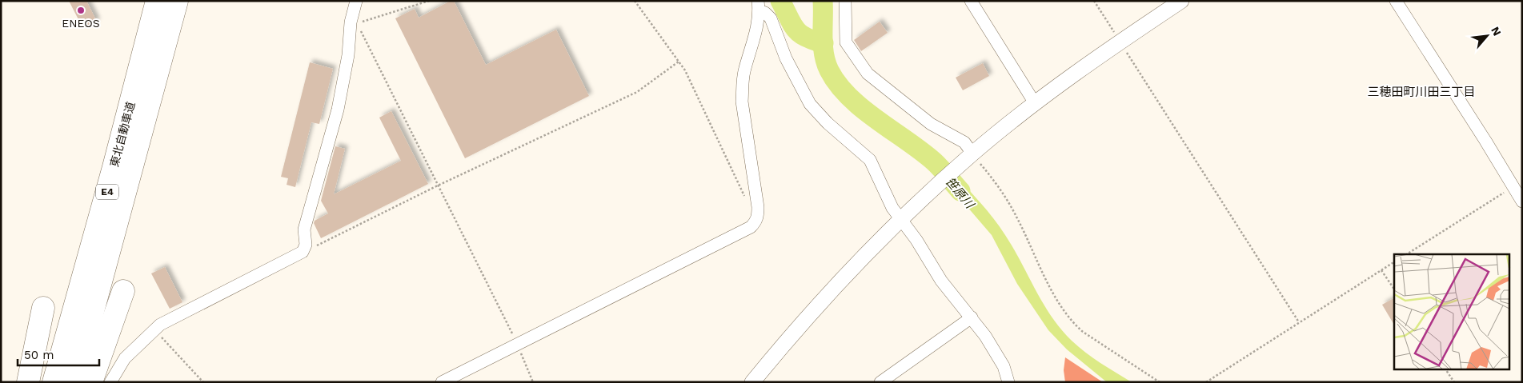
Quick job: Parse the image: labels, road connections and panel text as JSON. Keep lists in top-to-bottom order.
{
  "streets": {
    "highway": ["東北自動車道", "E4"]
  },
  "districts": ["三穂田町川田三丁目"],
  "water": ["笹原川"],
  "places": ["ENEOS"],
  "scale_bar": "50 m",
  "north": "top right"
}
